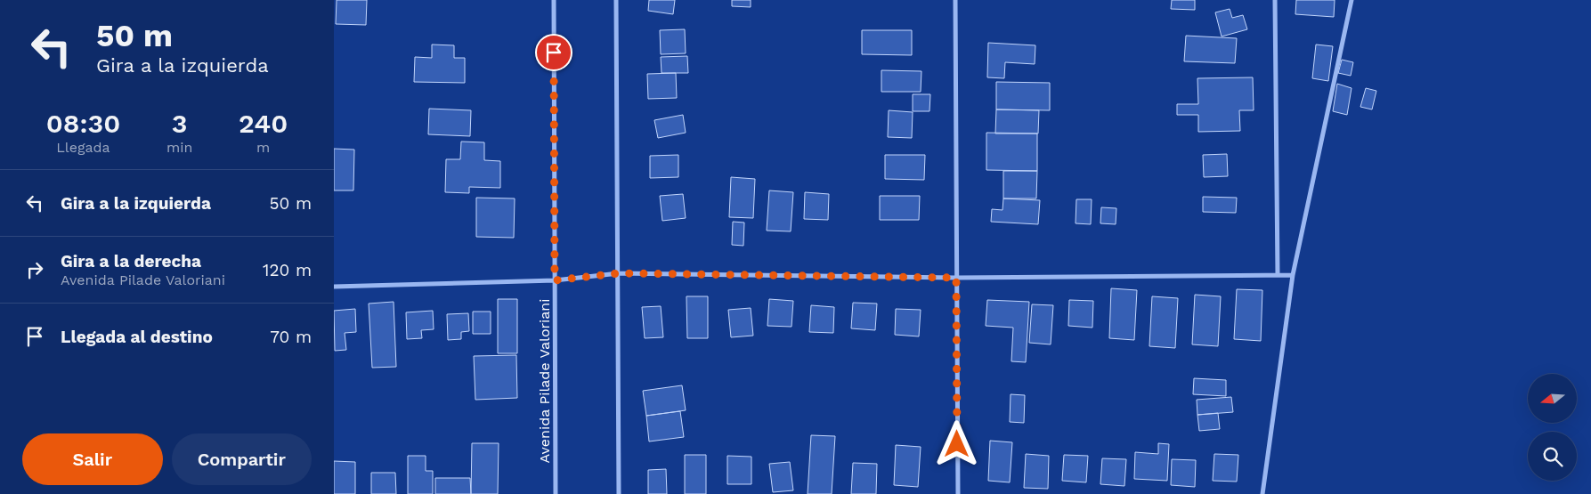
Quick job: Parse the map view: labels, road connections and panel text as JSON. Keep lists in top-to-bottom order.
{
  "streets": {
    "street": ["Avenida Pilade Valoriani"]
  },
  "north": "left",
  "page": {
    "turn": ["50 m", "Gira a la izquierda"],
    "eta": [
      "08:30",
      "Llegada",
      "3",
      "min",
      "240",
      "m"
    ],
    "list": [
      {
        "name": "Gira a la izquierda",
        "value": "50 m"
      },
      {
        "name": "Gira a la derecha",
        "note": "Avenida Pilade Valoriani",
        "value": "120 m"
      },
      {
        "name": "Llegada al destino",
        "value": "70 m"
      }
    ],
    "buttons": ["Salir", "Compartir"]
  }
}
